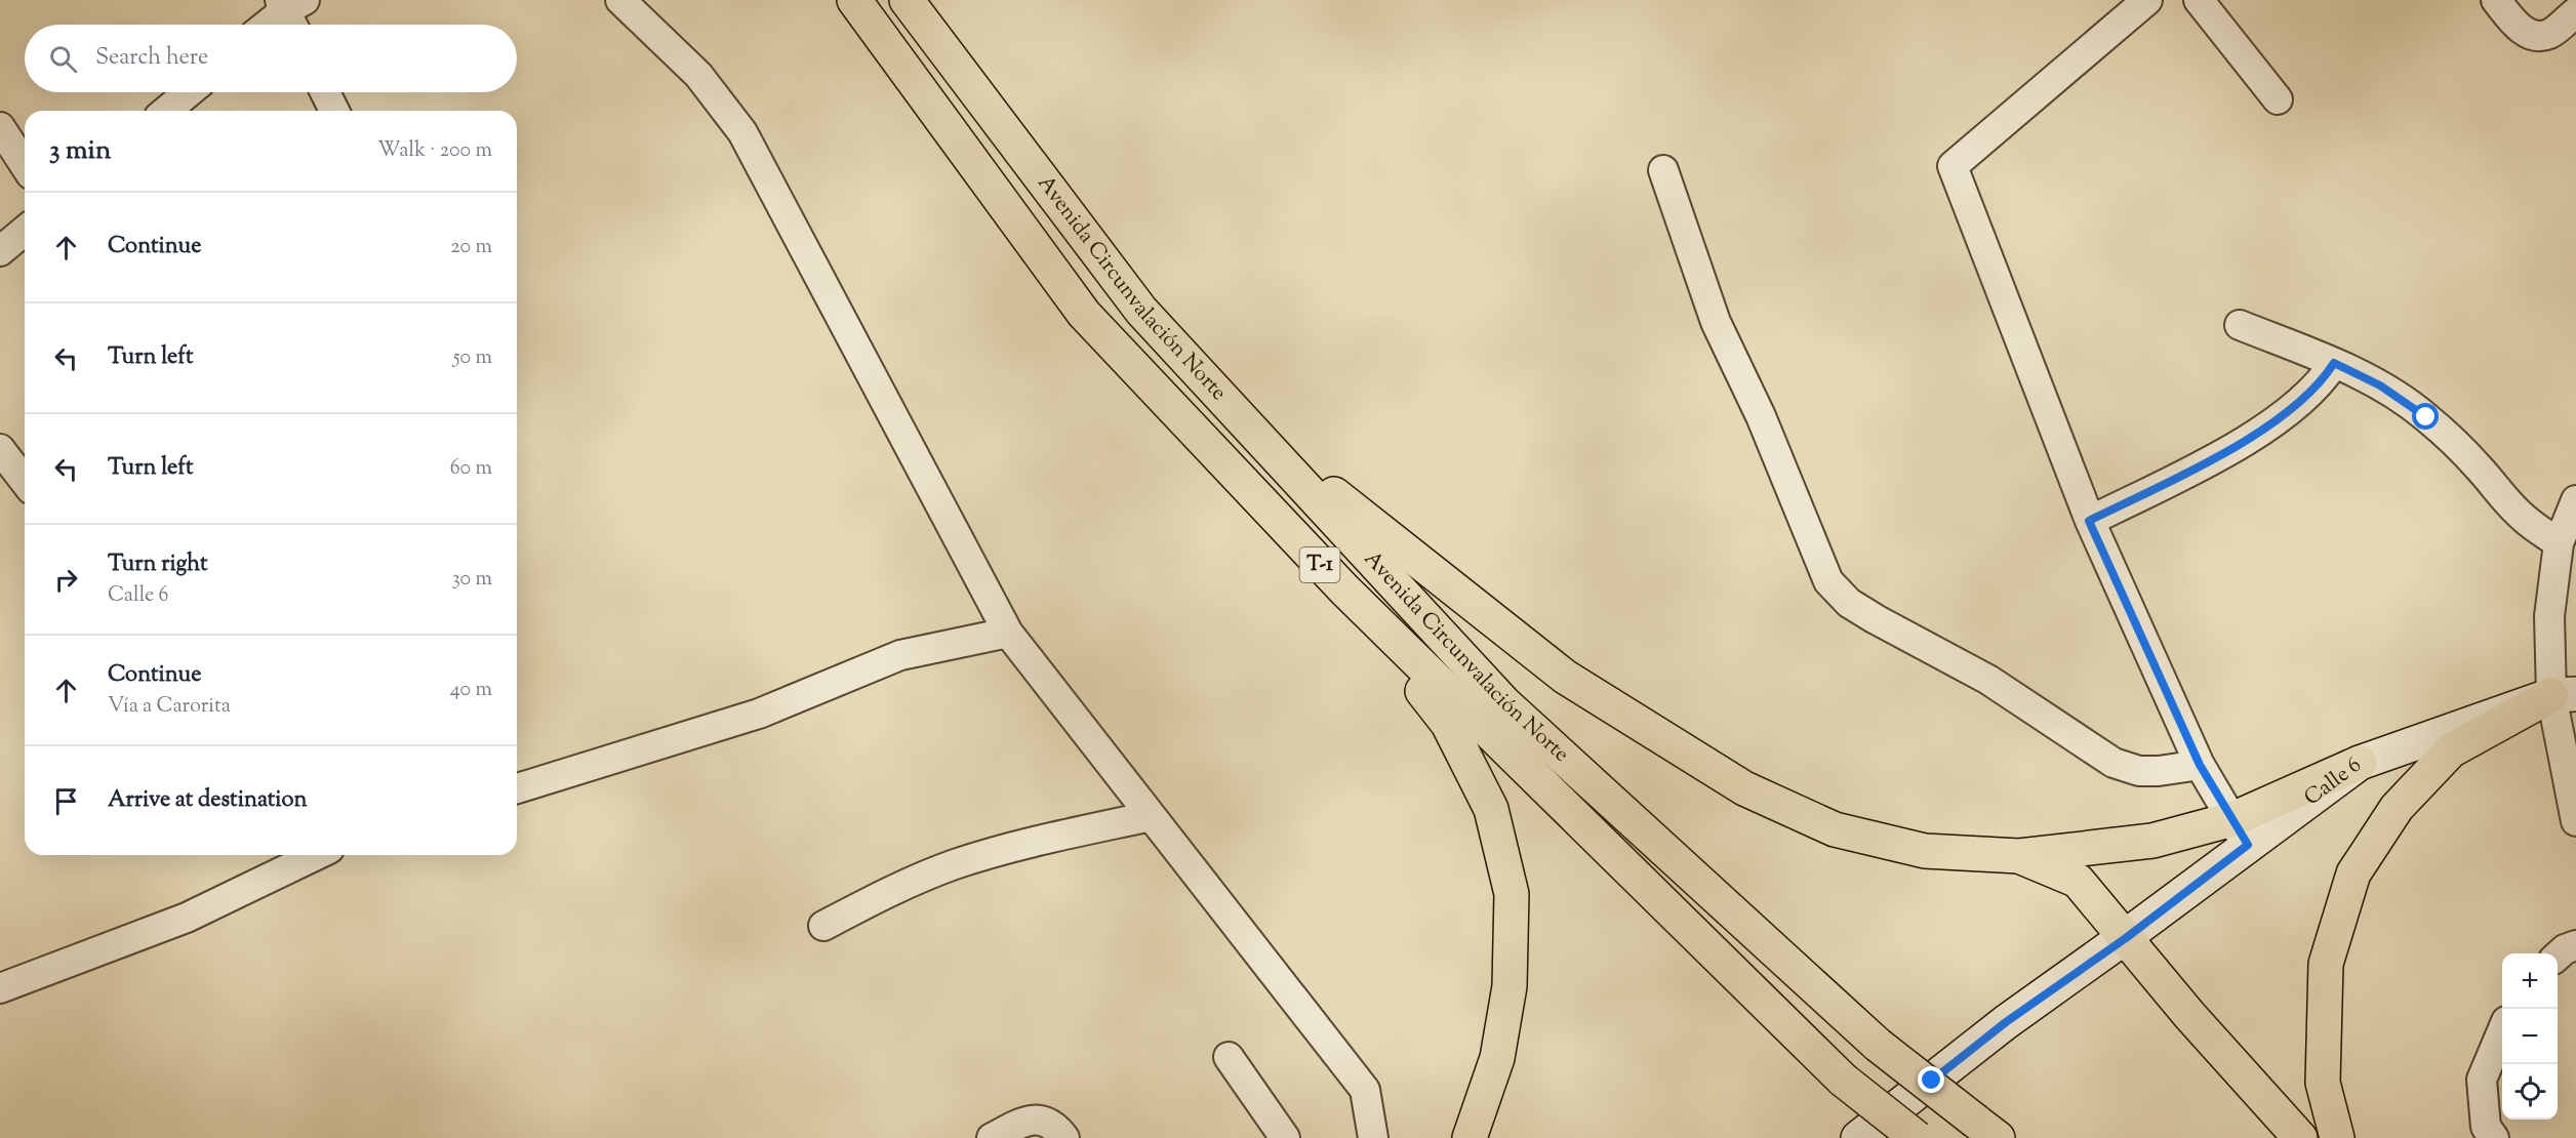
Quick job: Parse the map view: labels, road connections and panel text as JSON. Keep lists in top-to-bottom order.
{
  "streets": {
    "highway": ["Avenida Circunvalación Norte", "T-1"],
    "street": ["Calle 6"]
  },
  "page": {
    "search": "Search here",
    "heading": ["3 min", "Walk · 200 m"],
    "list": [
      ["Continue", "20 m"],
      ["Turn left", "50 m"],
      ["Turn left", "60 m"],
      ["Turn right", "Calle 6", "30 m"],
      ["Continue", "Vía a Carorita", "40 m"],
      "Arrive at destination"
    ],
    "map_buttons": ["+", "−"]
  }
}
